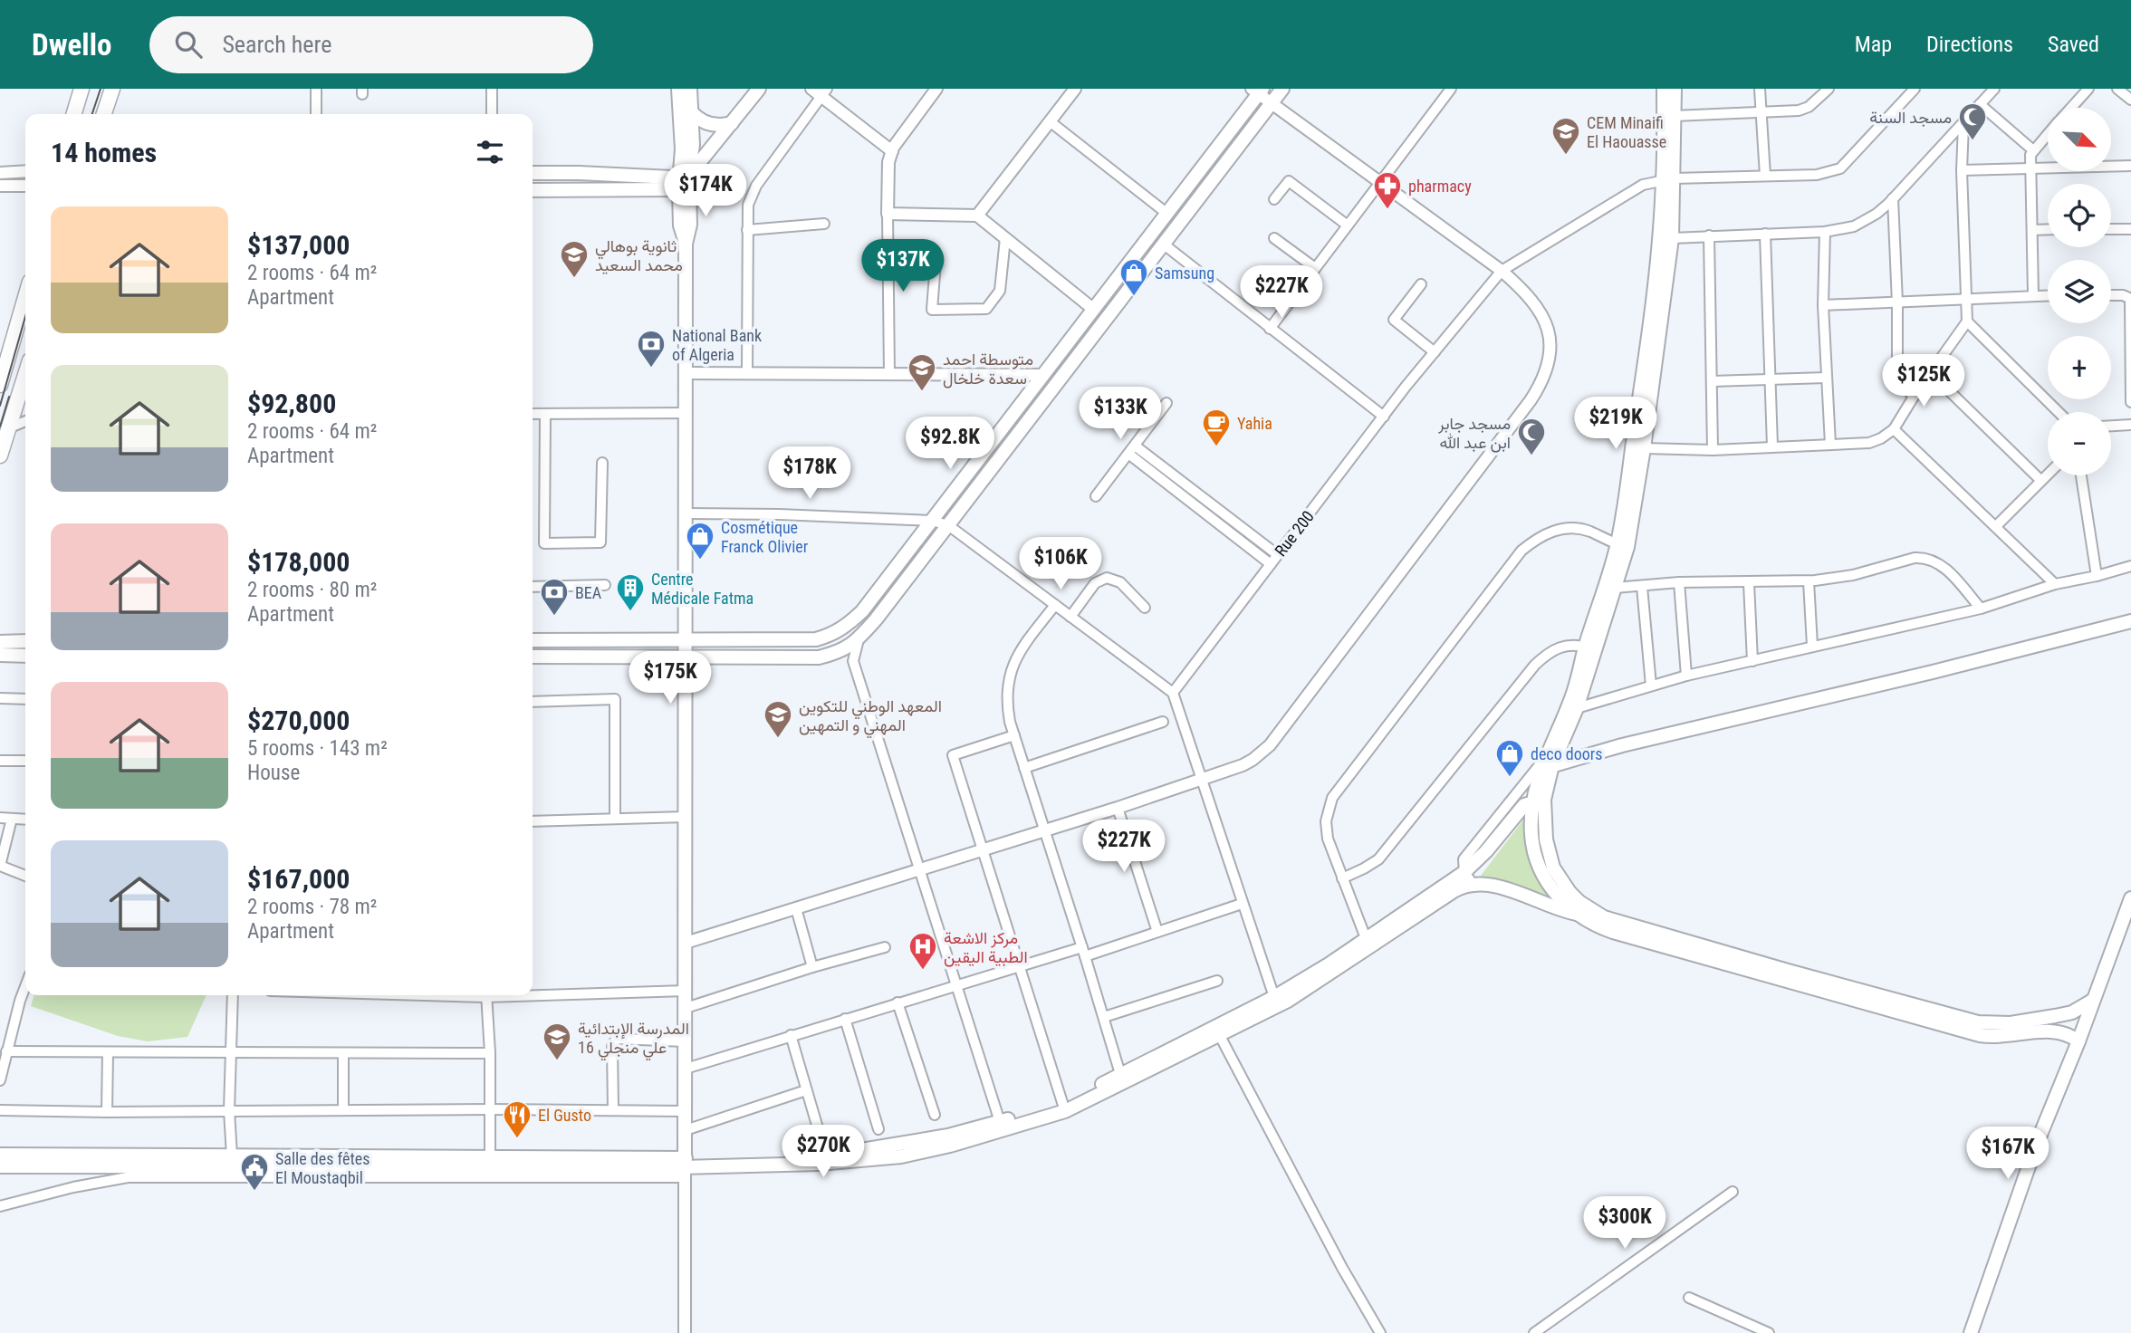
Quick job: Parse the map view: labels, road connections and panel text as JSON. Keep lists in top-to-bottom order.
{
  "streets": {
    "street": ["Rue 200"]
  },
  "places": {
    "mosque": ["مسجد السنة", "مسجد جابر ابن عبد الله"],
    "school or university": [
      "CEM Minaifi El Haouasse",
      "ثانوية بوهالي محمد السعيد",
      "متوسطة احمد سعدة خلخال",
      "المعهد الوطني للتكوين المهني و التمهين",
      "المدرسة الإبتدائية علي منجلي 16"
    ],
    "pharmacy": ["pharmacy"],
    "shop": ["Samsung", "Cosmétique Franck Olivier", "deco doors"],
    "bank": ["National Bank of Algeria", "BEA"],
    "cafe": ["Yahia"],
    "building": ["Centre Médicale Fatma"],
    "hospital": ["مركز الاشعة الطبية اليقين"],
    "restaurant": ["El Gusto"],
    "public building": ["Salle des fêtes El Moustaqbil"]
  },
  "north": "bottom right",
  "page": {
    "header": "Dwello",
    "search": "Search here",
    "nav": ["Map", "Directions", "Saved"],
    "map_buttons": ["+", "−"],
    "heading": "14 homes",
    "price": [
      "$174K",
      "$137K",
      "$227K",
      "$125K",
      "$133K",
      "$219K",
      "$92.8K",
      "$178K",
      "$106K",
      "$175K",
      "$227K",
      "$270K",
      "$167K",
      "$300K"
    ],
    "list": [
      {
        "name": "$137,000",
        "note": "2 rooms · 64 m² · Apartment"
      },
      {
        "name": "$92,800",
        "note": "2 rooms · 64 m² · Apartment"
      },
      {
        "name": "$178,000",
        "note": "2 rooms · 80 m² · Apartment"
      },
      {
        "name": "$270,000",
        "note": "5 rooms · 143 m² · House"
      },
      {
        "name": "$167,000",
        "note": "2 rooms · 78 m² · Apartment"
      }
    ]
  }
}
